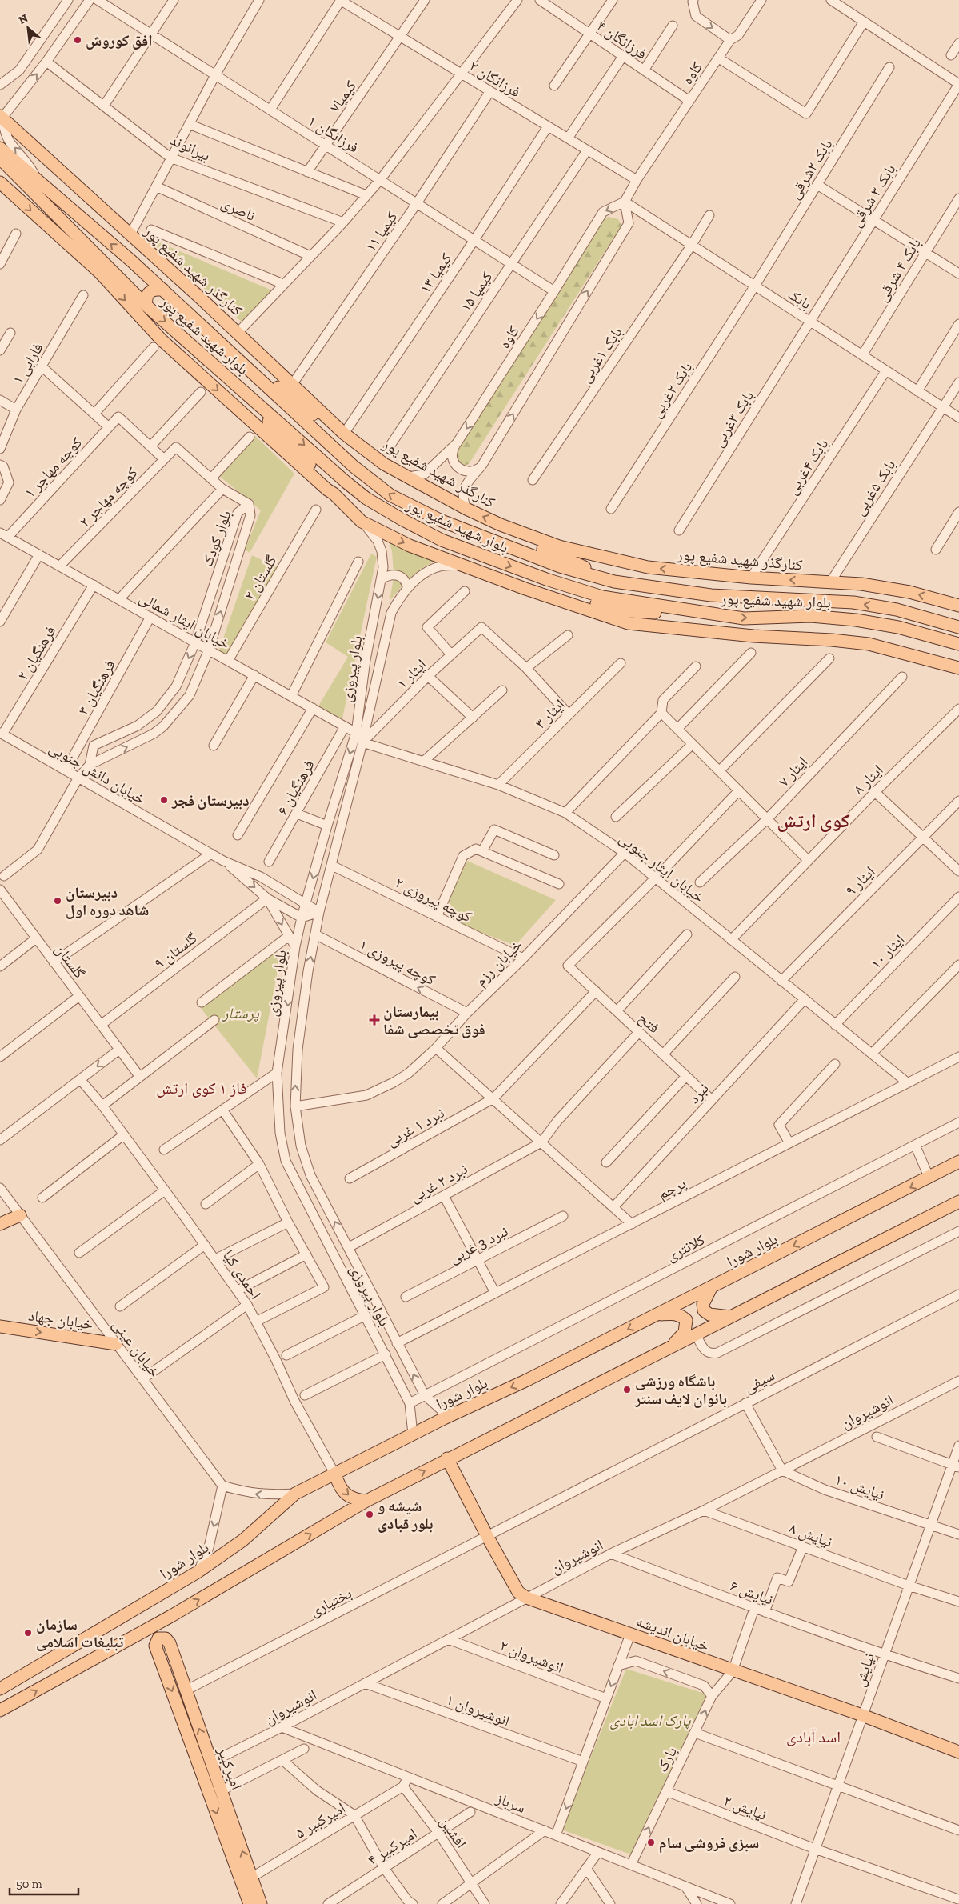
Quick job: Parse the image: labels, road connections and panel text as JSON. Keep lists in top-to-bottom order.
{
  "streets": {
    "main road": [
      "کنارگذر شهید شفیع پور",
      "بلوار شهید شفیع پور",
      "بلوار شورا",
      "خیابان جهاد",
      "خیابان اندیشه",
      "امیرکبیر"
    ],
    "street": [
      "فرزانگان ۴",
      "کاوه",
      "فرزانگان ۲",
      "کیمیا۷",
      "فرزانگان ۱",
      "بیرانوند",
      "بابک ۲شرقی",
      "بابک ۳ شرقی",
      "ناصری",
      "کیمیا ۱۱",
      "بابک ۴ شرقی",
      "کیمیا ۱۳",
      "کیمیا ۱۵",
      "بابک",
      "بابک ۱غربی",
      "فارابی ۱",
      "بابک ۲غربی",
      "بابک ۳غربی",
      "بابک ۴غربی",
      "کوچه مهاجر ۱",
      "بابک ۵غربی",
      "کوچه مهاجر ۲",
      "بلوار کودک",
      "گلستان ۲",
      "خیابان ایثار شمالی",
      "فرهنگیان ۲",
      "بلوار پیروزی",
      "ایثار ۱",
      "فرهنگیان ۳",
      "ایثار ۳",
      "ایثار ۷",
      "خیابان دانش جنوبی",
      "ایثار ۸",
      "فرهنگیان ۶",
      "خیابان ایثار جنوبی",
      "ایثار ۹",
      "کوچه پیروزی ۲",
      "گلستان ۹",
      "ایثار ۱۰",
      "گلستان",
      "کوچه پیروزی ۱",
      "خیابان رزم",
      "فتح",
      "نبرد",
      "نبرد ۱ غربی",
      "نبرد ۲ غربی",
      "پرچم",
      "نبرد 3 غربی",
      "کلانتری",
      "احمدی کیا",
      "خیابان عینی",
      "سیفی",
      "انوشیروان",
      "نیایش ۱۰",
      "نیایش ۸",
      "نیایش ۶",
      "بختیاری",
      "انوشیروان ۲",
      "نیایش",
      "انوشیروان ۱",
      "پارک",
      "سرباز",
      "نیایش ۲",
      "امیرکبیر ۵",
      "افشین",
      "امیرکبیر ۴"
    ]
  },
  "crossings": [
    ["فرزانگان ۴", "کاوه"],
    ["کاوه", "فرزانگان ۲"],
    ["کاوه", "فرزانگان ۱"],
    ["کاوه", "کنارگذر شهید شفیع پور"],
    ["کاوه", "بابک"],
    ["فرزانگان ۲", "کیمیا۷"],
    ["فرزانگان ۲", "کیمیا ۱۱"],
    ["فرزانگان ۲", "کیمیا ۱۳"],
    ["فرزانگان ۲", "کیمیا ۱۵"],
    ["کیمیا۷", "فرزانگان ۱"],
    ["فرزانگان ۱", "کیمیا ۱۱"],
    ["فرزانگان ۱", "کیمیا ۱۳"],
    ["فرزانگان ۱", "کیمیا ۱۵"],
    ["بابک ۲شرقی", "بابک"],
    ["بابک ۲شرقی", "بابک ۲غربی"],
    ["بابک ۳ شرقی", "بابک"],
    ["بابک ۳ شرقی", "بابک ۳غربی"],
    ["کیمیا ۱۱", "کنارگذر شهید شفیع پور"],
    ["بابک ۴ شرقی", "بابک"],
    ["کنارگذر شهید شفیع پور", "کیمیا ۱۳"],
    ["کنارگذر شهید شفیع پور", "بابک ۴غربی"],
    ["کنارگذر شهید شفیع پور", "بابک ۵غربی"],
    ["بابک", "بابک ۱غربی"],
    ["بابک", "بابک ۲غربی"],
    ["بابک", "بابک ۳غربی"],
    ["بابک", "بابک ۴غربی"],
    ["بابک", "بابک ۵غربی"],
    ["کوچه مهاجر ۱", "خیابان ایثار شمالی"],
    ["کوچه مهاجر ۲", "خیابان ایثار شمالی"],
    ["بلوار کودک", "خیابان ایثار شمالی"],
    ["گلستان ۲", "خیابان ایثار شمالی"],
    ["خیابان ایثار شمالی", "فرهنگیان ۲"],
    ["خیابان ایثار شمالی", "بلوار پیروزی"],
    ["خیابان ایثار شمالی", "فرهنگیان ۳"],
    ["خیابان ایثار شمالی", "فرهنگیان ۶"],
    ["فرهنگیان ۲", "خیابان دانش جنوبی"],
    ["بلوار پیروزی", "ایثار ۱"],
    ["بلوار پیروزی", "خیابان دانش جنوبی"],
    ["بلوار پیروزی", "خیابان ایثار جنوبی"],
    ["بلوار پیروزی", "کوچه پیروزی ۲"],
    ["بلوار پیروزی", "کوچه پیروزی ۱"],
    ["بلوار پیروزی", "خیابان رزم"],
    ["بلوار پیروزی", "نبرد ۲ غربی"],
    ["بلوار پیروزی", "پرچم"],
    ["بلوار پیروزی", "کلانتری"],
    ["بلوار پیروزی", "بلوار شورا"],
    ["ایثار ۱", "خیابان ایثار جنوبی"],
    ["فرهنگیان ۳", "خیابان دانش جنوبی"],
    ["ایثار ۳", "خیابان ایثار جنوبی"],
    ["خیابان دانش جنوبی", "گلستان ۹"],
    ["ایثار ۸", "خیابان ایثار جنوبی"],
    ["خیابان ایثار جنوبی", "ایثار ۹"],
    ["خیابان ایثار جنوبی", "ایثار ۱۰"],
    ["خیابان ایثار جنوبی", "خیابان رزم"],
    ["خیابان ایثار جنوبی", "فتح"],
    ["خیابان ایثار جنوبی", "نبرد"],
    ["خیابان ایثار جنوبی", "پرچم"],
    ["کوچه پیروزی ۲", "خیابان رزم"],
    ["گلستان ۹", "گلستان"],
    ["کوچه پیروزی ۱", "خیابان رزم"],
    ["فتح", "نبرد"],
    ["فتح", "نبرد ۱ غربی"],
    ["بلوار شورا", "احمدی کیا"],
    ["خیابان جهاد", "خیابان عینی"],
    ["سیفی", "بختیاری"],
    ["سیفی", "خیابان اندیشه"],
    ["انوشیروان", "نیایش ۱۰"],
    ["انوشیروان", "نیایش ۸"],
    ["انوشیروان", "نیایش ۶"],
    ["انوشیروان", "خیابان اندیشه"],
    ["انوشیروان", "انوشیروان ۲"],
    ["انوشیروان", "انوشیروان ۱"],
    ["انوشیروان", "امیرکبیر"],
    ["انوشیروان", "سرباز"],
    ["نیایش ۱۰", "نیایش"],
    ["نیایش ۸", "نیایش"],
    ["نیایش ۶", "نیایش"],
    ["بختیاری", "خیابان اندیشه"],
    ["بختیاری", "امیرکبیر"],
    ["خیابان اندیشه", "نیایش"],
    ["خیابان اندیشه", "پارک"],
    ["نیایش", "نیایش ۲"],
    ["پارک", "سرباز"],
    ["پارک", "نیایش ۲"],
    ["امیرکبیر", "امیرکبیر ۵"],
    ["امیرکبیر ۵", "افشین"],
    ["افشین", "امیرکبیر ۴"]
  ],
  "one_way": ["کوچه پیروزی ۱", "خیابان جهاد", "پارک"],
  "districts": ["کوی ارتش", "فاز ۱ کوی ارتش", "اسد آبادی"],
  "parks": ["پرستار", "پارک اسد ابادی"],
  "places": {
    "other": [
      "افق کوروش",
      "دبیرستان فجر",
      "دبیرستان شاهد دوره اول",
      "باشگاه ورزشی بانوان لایف سنتر",
      "شیشه و بلور قبادی",
      "سازمان تبلیغات اسلامی",
      "سبزی فروشی سام"
    ],
    "health": ["بیمارستان فوق تخصصی شفا"]
  },
  "scale_bar": "50 m",
  "north": "top left"
}
